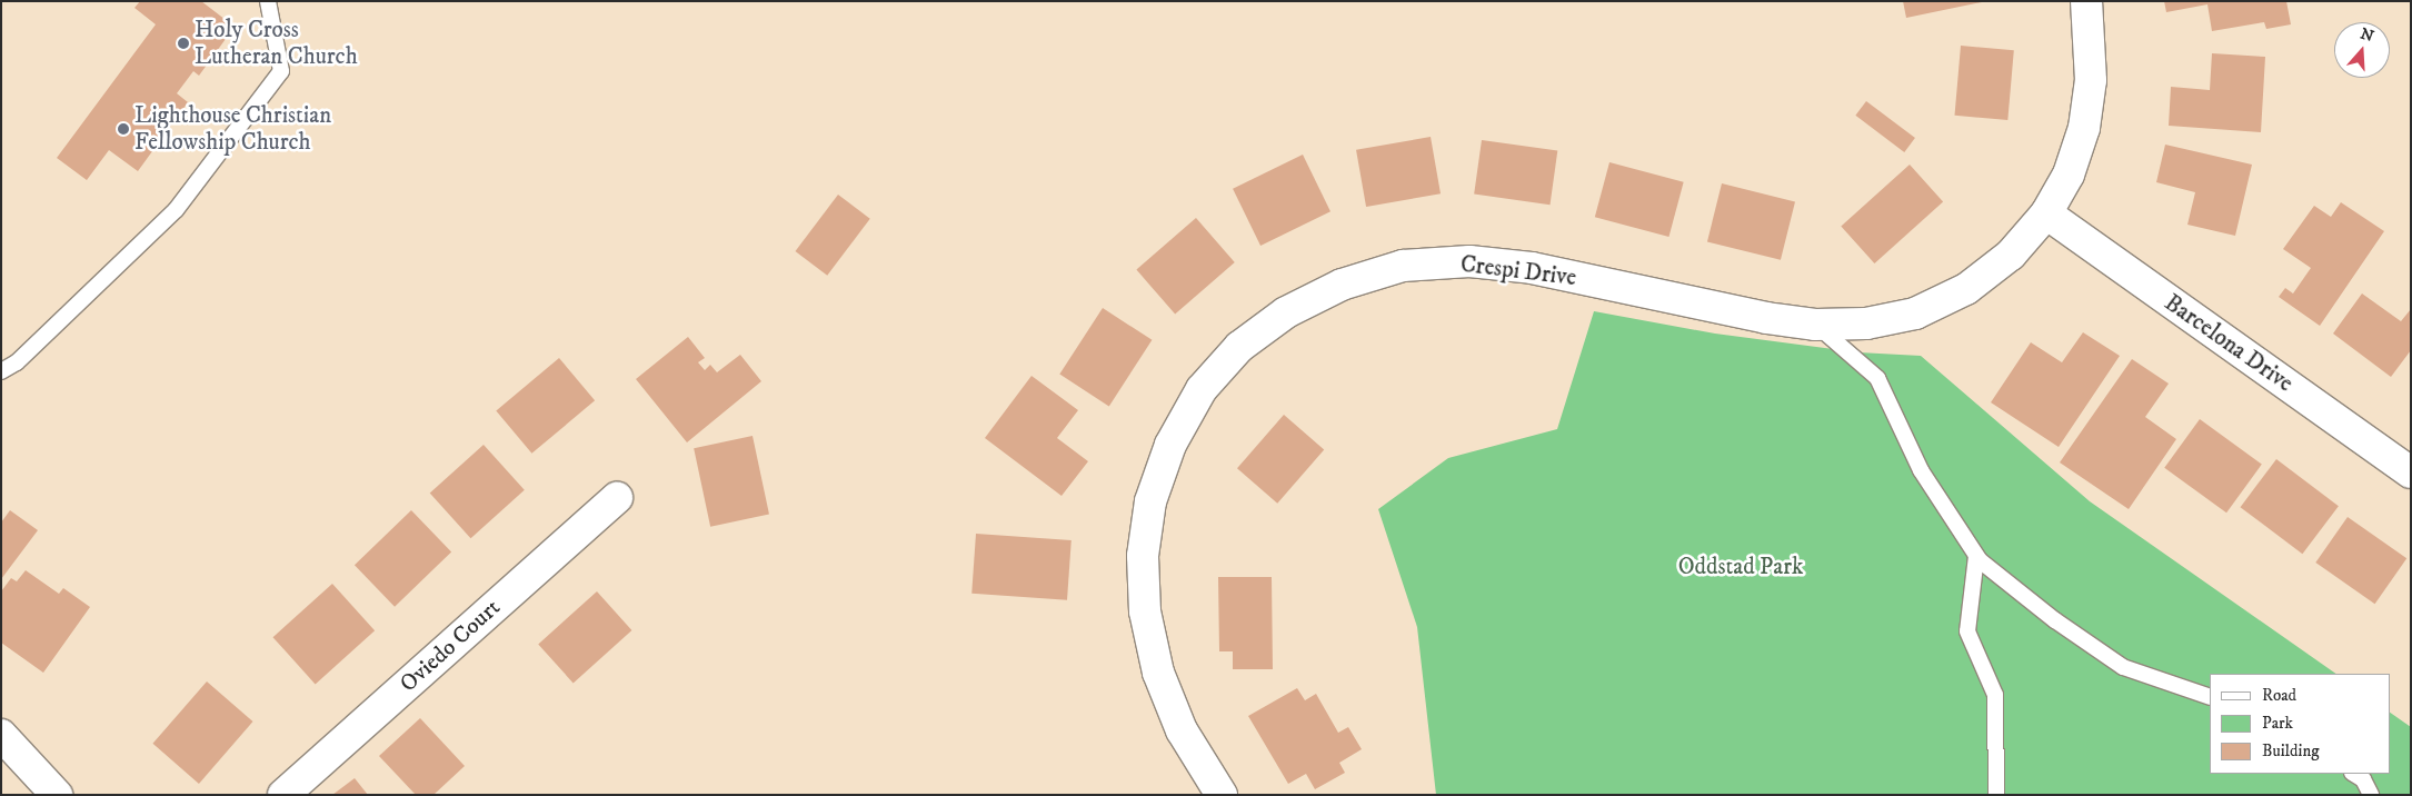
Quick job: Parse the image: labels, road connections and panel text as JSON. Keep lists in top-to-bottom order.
{
  "streets": {
    "street": ["Crespi Drive", "Barcelona Drive", "Oviedo Court"]
  },
  "crossings": [
    ["Crespi Drive", "Barcelona Drive"]
  ],
  "parks": ["Oddstad Park"],
  "places": ["Holy Cross Lutheran Church", "Lighthouse Christian Fellowship Church"],
  "legend": ["Road", "Park", "Building"],
  "north": "top"
}
